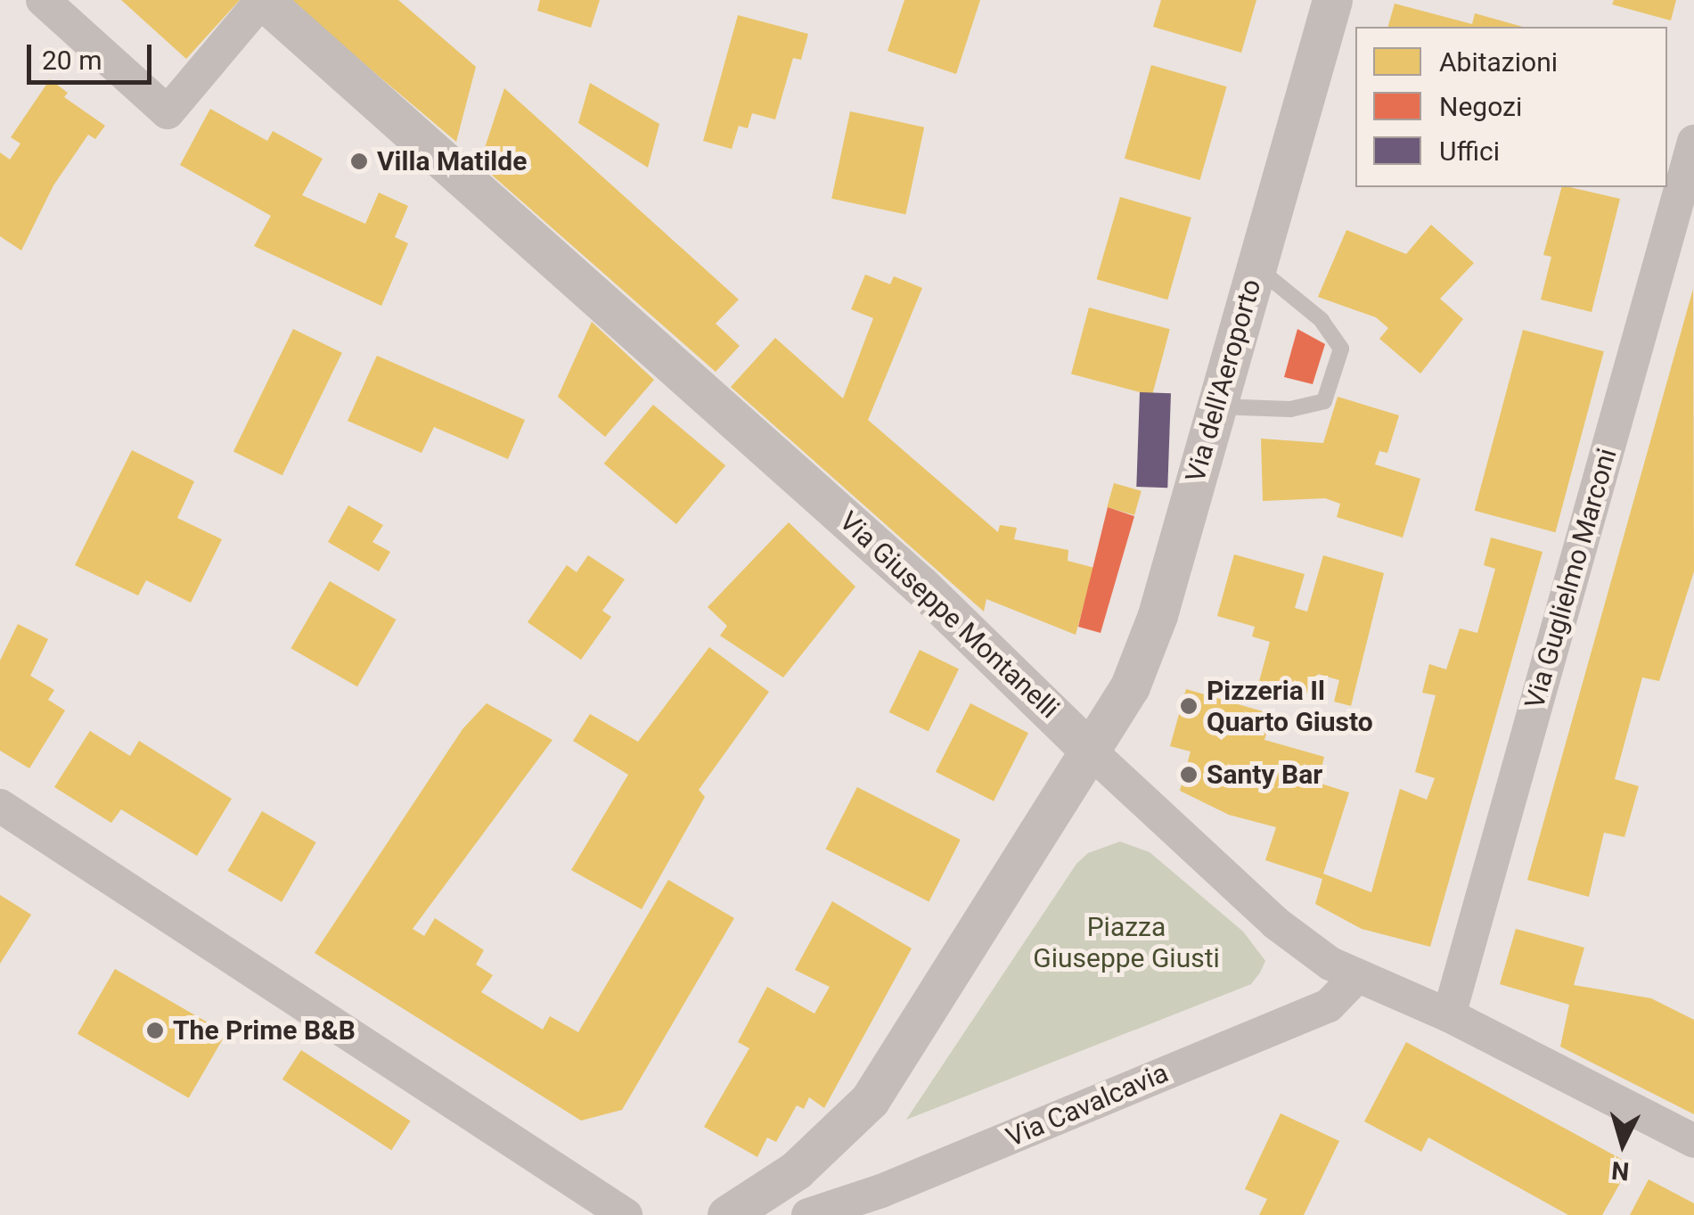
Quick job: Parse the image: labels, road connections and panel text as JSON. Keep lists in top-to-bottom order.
{
  "streets": {
    "street": [
      "Via dell'Aeroporto",
      "Via Guglielmo Marconi",
      "Via Giuseppe Montanelli",
      "Via Cavalcavia"
    ]
  },
  "crossings": [
    ["Via dell'Aeroporto", "Via Giuseppe Montanelli"],
    ["Via Guglielmo Marconi", "Via Giuseppe Montanelli"],
    ["Via Giuseppe Montanelli", "Via Cavalcavia"]
  ],
  "parks": ["Piazza Giuseppe Giusti"],
  "places": [
    "Villa Matilde",
    "Pizzeria Il Quarto Giusto",
    "Santy Bar",
    "The Prime B&B"
  ],
  "legend": ["Abitazioni", "Negozi", "Uffici"],
  "scale_bar": "20 m",
  "north": "bottom"
}
